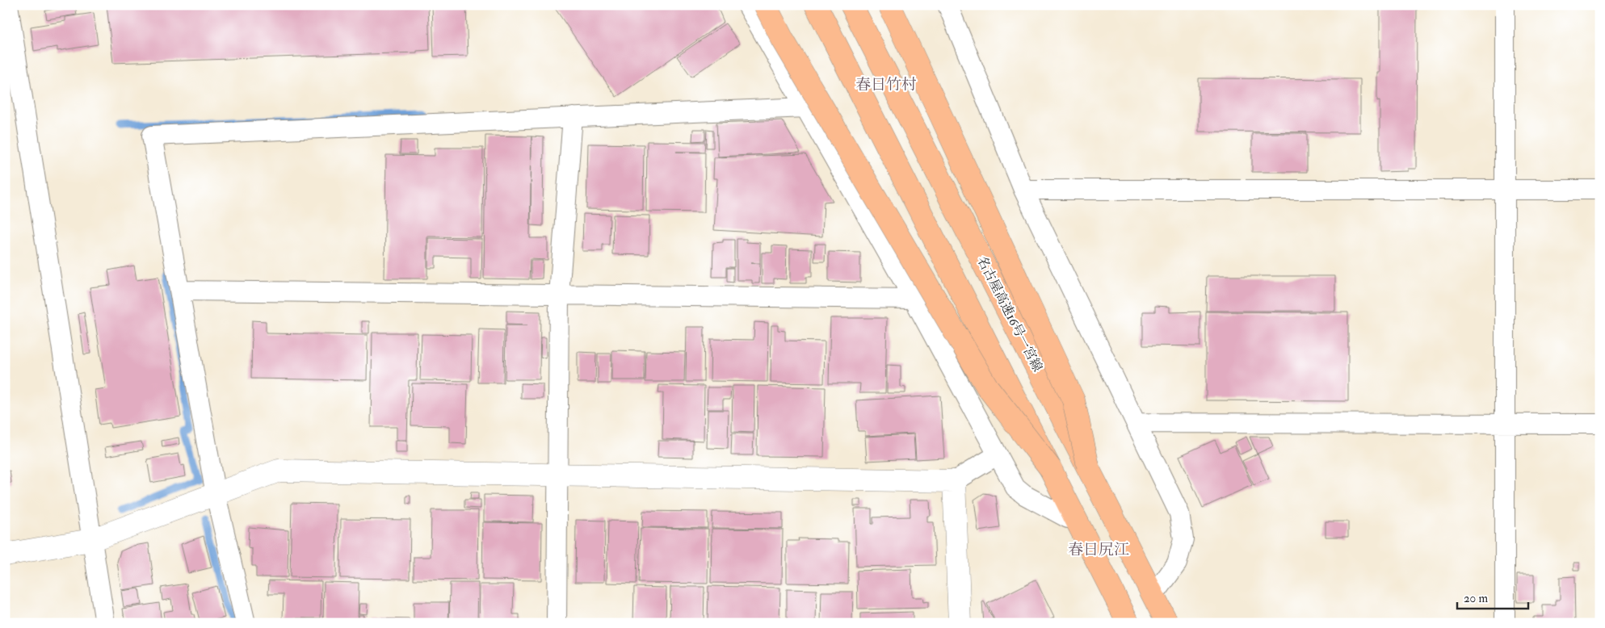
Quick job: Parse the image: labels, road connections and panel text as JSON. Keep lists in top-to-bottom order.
{
  "streets": {
    "highway": ["名古屋高速16号一宮線"]
  },
  "districts": ["春日竹村", "春日尻江"],
  "scale_bar": "20 m"
}
